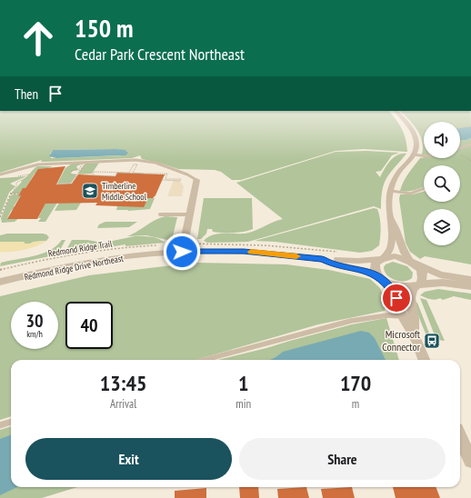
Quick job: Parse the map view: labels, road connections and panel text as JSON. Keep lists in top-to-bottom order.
{
  "streets": {
    "street": ["Redmond Ridge Drive Northeast"],
    "path": ["Redmond Ridge Trail"]
  },
  "places": {
    "school or university": ["Timberline Middle School"],
    "bus stop": ["Microsoft Connector"]
  },
  "page": {
    "turn": ["150 m", "Cedar Park Crescent Northeast"],
    "then": "Then",
    "speed": "30 km/h",
    "limit": "40",
    "eta": [
      "13:45",
      "Arrival",
      "1",
      "min",
      "170",
      "m"
    ],
    "buttons": ["Exit", "Share"]
  }
}
